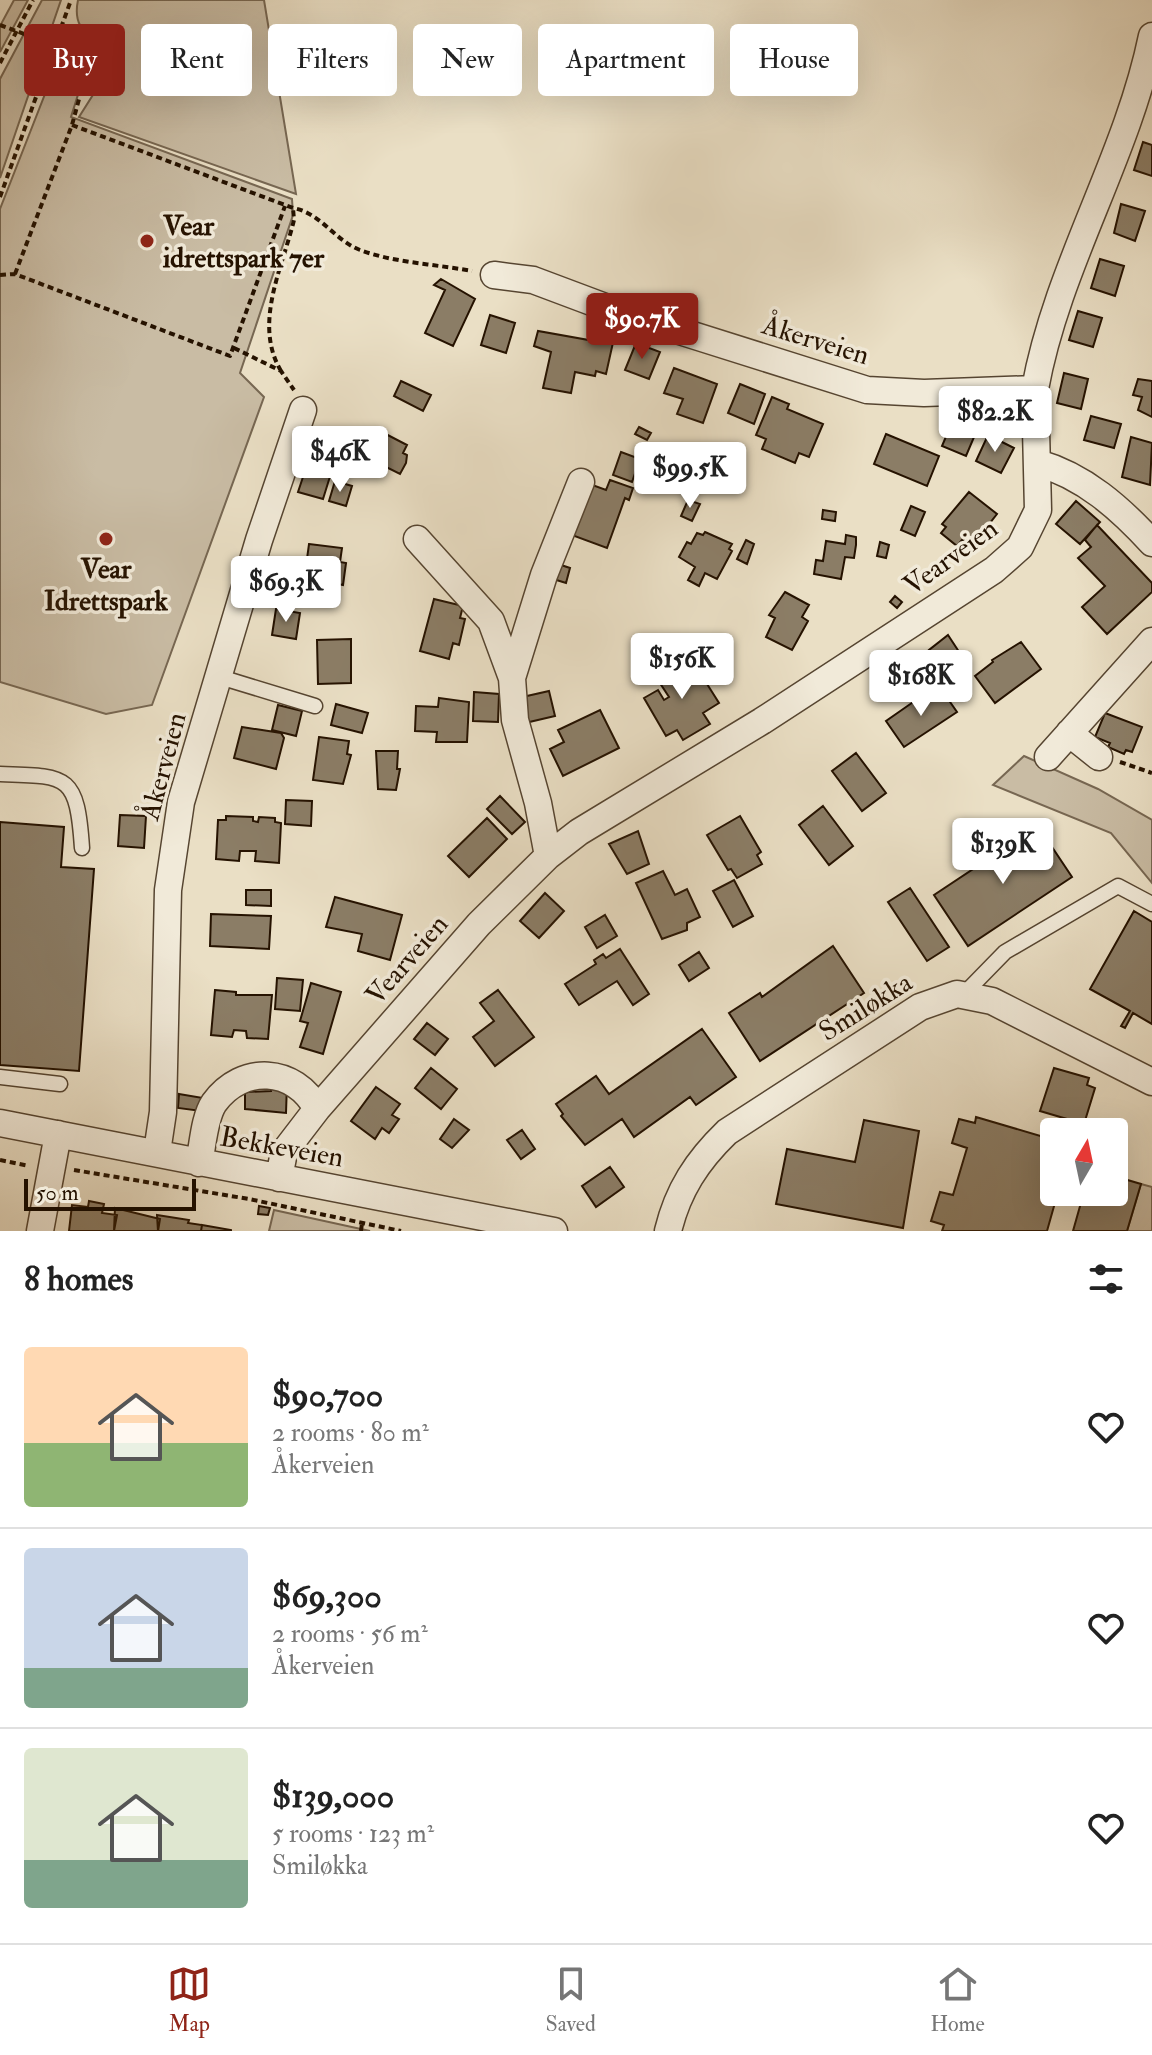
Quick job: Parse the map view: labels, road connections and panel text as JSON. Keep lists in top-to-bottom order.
{
  "streets": {
    "street": [
      "Åkerveien",
      "Vearveien",
      "Smiløkka",
      "Bekkeveien"
    ]
  },
  "crossings": [
    ["Åkerveien", "Vearveien"],
    ["Åkerveien", "Bekkeveien"],
    ["Vearveien", "Bekkeveien"]
  ],
  "places": ["Vear idrettspark 7er", "Vear Idrettspark"],
  "scale_bar": "50 m",
  "north": "top",
  "page": {
    "chip": [
      "Buy",
      "Rent",
      "Filters",
      "New",
      "Apartment",
      "House"
    ],
    "price": [
      "$90.7K",
      "$82.2K",
      "$46K",
      "$99.5K",
      "$69.3K",
      "$156K",
      "$168K",
      "$139K"
    ],
    "scale": "50 m",
    "heading": "8 homes",
    "list": [
      {
        "name": "$90,700",
        "note": "2 rooms · 80 m² · Åkerveien"
      },
      {
        "name": "$69,300",
        "note": "2 rooms · 56 m² · Åkerveien"
      },
      {
        "name": "$139,000",
        "note": "5 rooms · 123 m² · Smiløkka"
      }
    ],
    "tabs": ["Map", "Saved", "Home"]
  }
}
